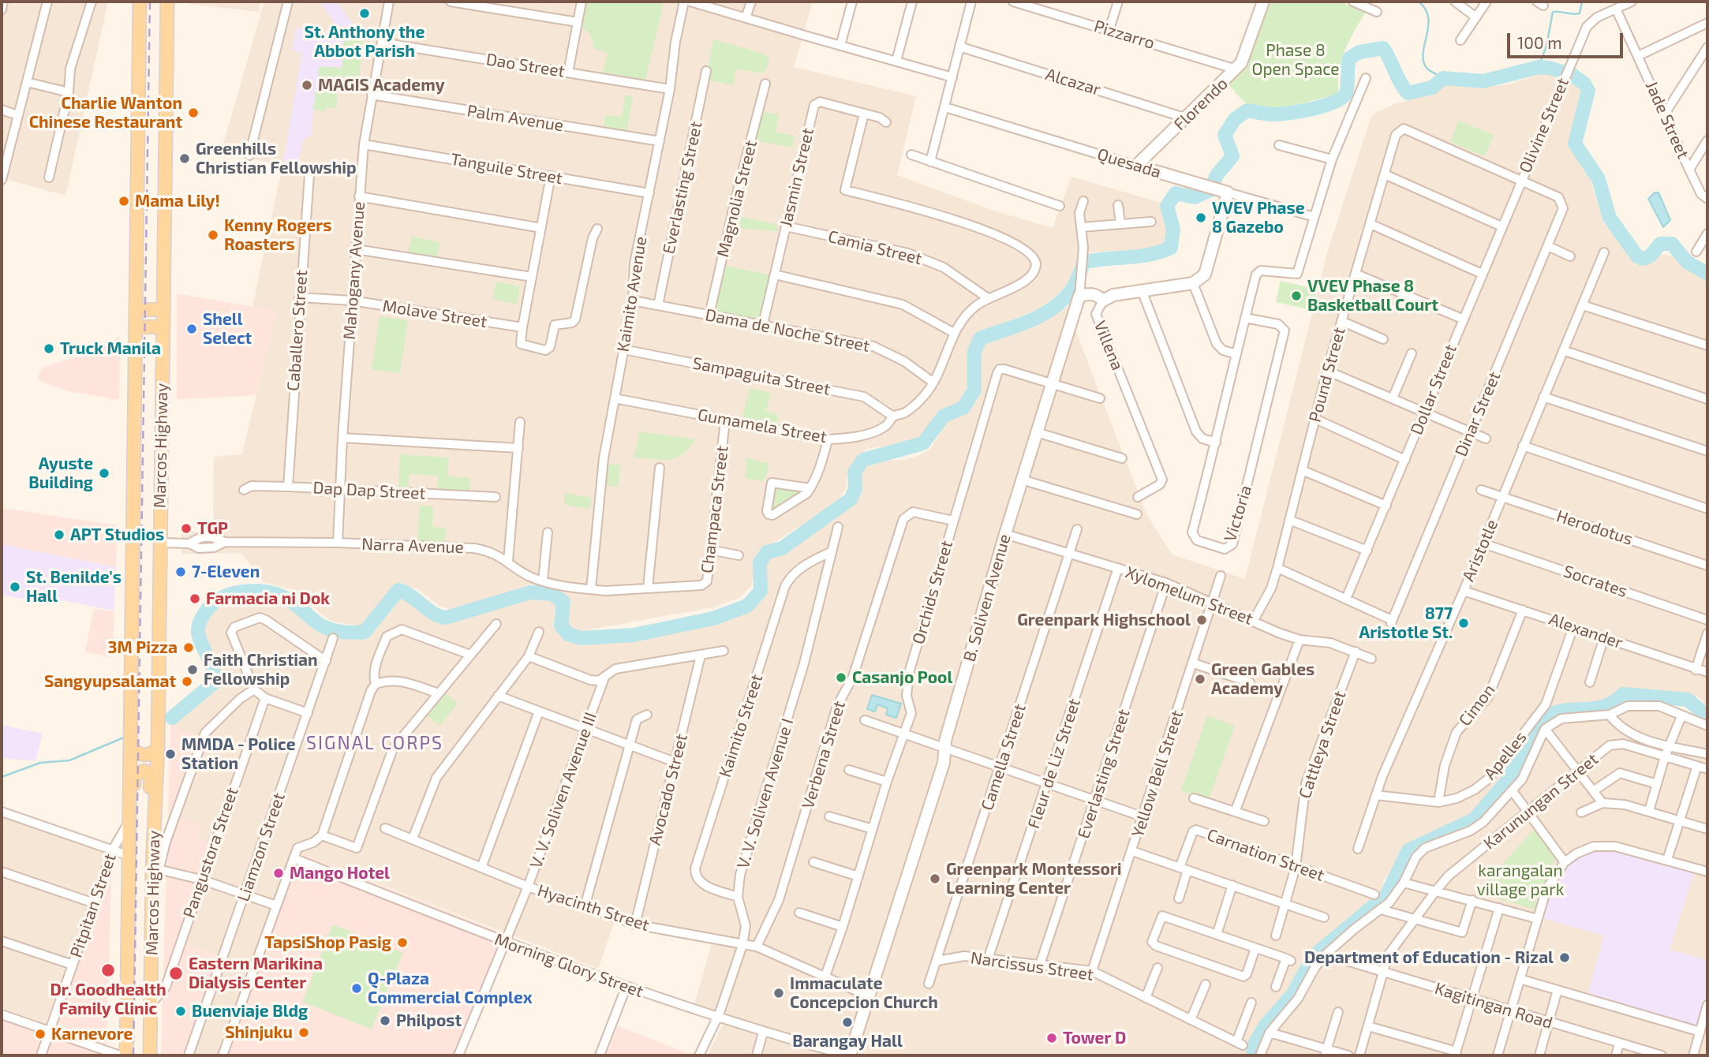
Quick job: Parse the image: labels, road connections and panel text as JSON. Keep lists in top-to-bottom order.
{
  "streets": {
    "main road": ["Marcos Highway"],
    "street": [
      "Pizzarro",
      "Dao Street",
      "Alcazar",
      "Florendo",
      "Palm Avenue",
      "Jade Street",
      "Olivine Street",
      "Quesada",
      "Tanguile Street",
      "Jasmin Street",
      "Everlasting Street",
      "Magnolia Street",
      "Camia Street",
      "Mahogany Avenue",
      "Kaimito Avenue",
      "Molave Street",
      "Caballero Street",
      "Dama de Noche Street",
      "Villena",
      "Pound Street",
      "Sampaguita Street",
      "Dollar Street",
      "Dinar Street",
      "Gumamela Street",
      "Dap Dap Street",
      "Champaca Street",
      "Victoria",
      "Herodotus",
      "Narra Avenue",
      "Aristotle",
      "Socrates",
      "Orchids Street",
      "Xylomelum Street",
      "B. Soliven Avenue",
      "Alexander",
      "Cimon",
      "Kaimito Street",
      "Cattleya Street",
      "Verbena Street",
      "Apelles",
      "Camella Street",
      "Fleur de Liz Street",
      "Yellow Bell Street",
      "Avocado Street",
      "V. V. Soliven Avenue III",
      "V. V. Soliven Avenue I",
      "Karunungan Street",
      "Liamzon Street",
      "Pangustora Street",
      "Carnation Street",
      "Pitpitan Street",
      "Hyacinth Street",
      "Morning Glory Street",
      "Narcissus Street",
      "Kagitingan Road"
    ]
  },
  "crossings": [
    ["Pizzarro", "Florendo"],
    ["Dao Street", "Mahogany Avenue"],
    ["Dao Street", "Kaimito Avenue"],
    ["Alcazar", "Florendo"],
    ["Florendo", "Quesada"],
    ["Palm Avenue", "Mahogany Avenue"],
    ["Palm Avenue", "Kaimito Avenue"],
    ["Jade Street", "Olivine Street"],
    ["Olivine Street", "Pound Street"],
    ["Olivine Street", "Dollar Street"],
    ["Olivine Street", "Dinar Street"],
    ["Quesada", "Victoria"],
    ["Tanguile Street", "Mahogany Avenue"],
    ["Tanguile Street", "Kaimito Avenue"],
    ["Jasmin Street", "Camia Street"],
    ["Jasmin Street", "Dama de Noche Street"],
    ["Jasmin Street", "Gumamela Street"],
    ["Everlasting Street", "Dama de Noche Street"],
    ["Everlasting Street", "Xylomelum Street"],
    ["Everlasting Street", "Narcissus Street"],
    ["Magnolia Street", "Dama de Noche Street"],
    ["Camia Street", "Gumamela Street"],
    ["Mahogany Avenue", "Molave Street"],
    ["Mahogany Avenue", "Dap Dap Street"],
    ["Mahogany Avenue", "Narra Avenue"],
    ["Kaimito Avenue", "Dama de Noche Street"],
    ["Kaimito Avenue", "Sampaguita Street"],
    ["Kaimito Avenue", "Gumamela Street"],
    ["Kaimito Avenue", "Champaca Street"],
    ["Kaimito Avenue", "Narra Avenue"],
    ["Molave Street", "Caballero Street"],
    ["Caballero Street", "Dap Dap Street"],
    ["Dama de Noche Street", "Gumamela Street"],
    ["Pound Street", "Dollar Street"],
    ["Pound Street", "Dinar Street"],
    ["Pound Street", "Xylomelum Street"],
    ["Sampaguita Street", "Gumamela Street"],
    ["Dollar Street", "Dinar Street"],
    ["Gumamela Street", "Champaca Street"],
    ["Marcos Highway", "Narra Avenue"],
    ["Marcos Highway", "Pangustora Street"],
    ["Marcos Highway", "Pitpitan Street"],
    ["Champaca Street", "Narra Avenue"],
    ["Herodotus", "Aristotle"],
    ["Aristotle", "Socrates"],
    ["Aristotle", "Alexander"],
    ["Aristotle", "Apelles"],
    ["Orchids Street", "B. Soliven Avenue"],
    ["Orchids Street", "Verbena Street"],
    ["Orchids Street", "Hyacinth Street"],
    ["Xylomelum Street", "B. Soliven Avenue"],
    ["Xylomelum Street", "Cattleya Street"],
    ["Xylomelum Street", "Camella Street"],
    ["Xylomelum Street", "Fleur de Liz Street"],
    ["Xylomelum Street", "Yellow Bell Street"],
    ["B. Soliven Avenue", "Hyacinth Street"],
    ["B. Soliven Avenue", "Morning Glory Street"],
    ["Alexander", "Cimon"],
    ["Alexander", "Apelles"],
    ["Cimon", "Apelles"],
    ["Kaimito Street", "V. V. Soliven Avenue I"],
    ["Cattleya Street", "Carnation Street"],
    ["Verbena Street", "Hyacinth Street"],
    ["Camella Street", "Narcissus Street"],
    ["Fleur de Liz Street", "Narcissus Street"],
    ["Yellow Bell Street", "Narcissus Street"],
    ["Avocado Street", "Hyacinth Street"],
    ["V. V. Soliven Avenue III", "Hyacinth Street"],
    ["V. V. Soliven Avenue III", "Morning Glory Street"],
    ["V. V. Soliven Avenue I", "Hyacinth Street"],
    ["V. V. Soliven Avenue I", "Morning Glory Street"],
    ["Karunungan Street", "Kagitingan Road"]
  ],
  "districts": ["SIGNAL CORPS"],
  "parks": ["Phase 8 Open Space", "karangalan village park"],
  "places": [
    "St. Anthony the Abbot Parish",
    "MAGIS Academy",
    "Charlie Wanton Chinese Restaurant",
    "Greenhills Christian Fellowship",
    "Mama Lily!",
    "VVEV Phase 8 Gazebo",
    "Kenny Rogers Roasters",
    "VVEV Phase 8 Basketball Court",
    "Shell Select",
    "Truck Manila",
    "Ayuste Building",
    "TGP",
    "APT Studios",
    "7-Eleven",
    "St. Benilde's Hall",
    "Farmacia ni Dok",
    "Greenpark Highschool",
    "877 Aristotle St.",
    "3M Pizza",
    "Faith Christian Fellowship",
    "Casanjo Pool",
    "Green Gables Academy",
    "Sangyupsalamat",
    "MMDA - Police Station",
    "Mango Hotel",
    "Greenpark Montessori Learning Center",
    "TapsiShop Pasig",
    "Department of Education - Rizal",
    "Dr. Goodhealth Family Clinic",
    "Eastern Marikina Dialysis Center",
    "Q-Plaza Commercial Complex",
    "Immaculate Concepcion Church",
    "Buenviaje Bldg",
    "Philpost",
    "Barangay Hall",
    "Shinjuku",
    "Karnevore",
    "Tower D"
  ],
  "scale_bar": "100 m"
}
